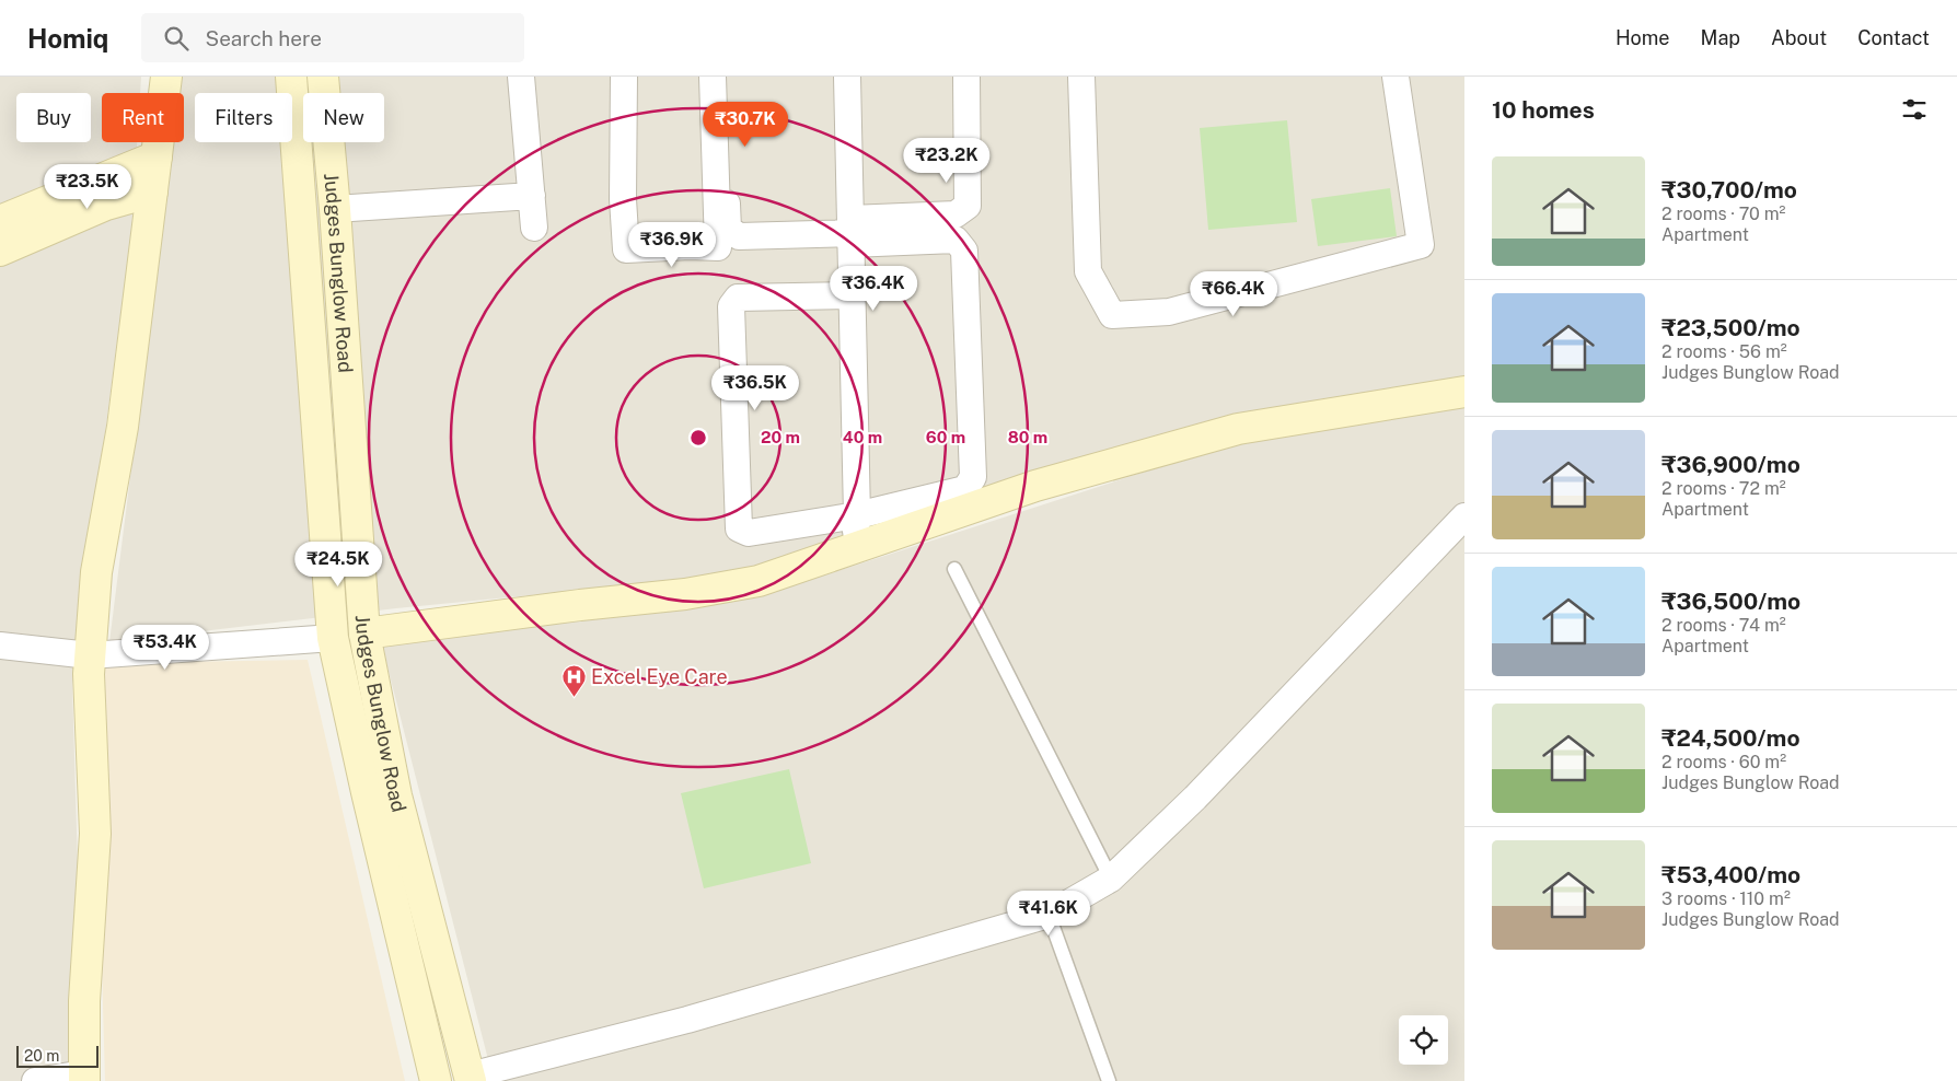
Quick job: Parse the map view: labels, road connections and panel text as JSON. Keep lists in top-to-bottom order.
{
  "streets": {
    "street": ["Judges Bunglow Road"]
  },
  "places": {
    "hospital": ["Excel Eye Care"]
  },
  "scale_bar": "20 m",
  "page": {
    "header": "Homiq",
    "search": "Search here",
    "nav": [
      "Home",
      "Map",
      "About",
      "Contact"
    ],
    "heading": "10 homes",
    "chip": [
      "Buy",
      "Rent",
      "Filters",
      "New"
    ],
    "price": [
      "₹30.7K",
      "₹23.2K",
      "₹23.5K",
      "₹36.9K",
      "₹36.4K",
      "₹66.4K",
      "₹36.5K",
      "₹24.5K",
      "₹53.4K",
      "₹41.6K"
    ],
    "list": [
      {
        "name": "₹30,700/mo",
        "note": "2 rooms · 70 m² · Apartment"
      },
      {
        "name": "₹23,500/mo",
        "note": "2 rooms · 56 m² · Judges Bunglow Road"
      },
      {
        "name": "₹36,900/mo",
        "note": "2 rooms · 72 m² · Apartment"
      },
      {
        "name": "₹36,500/mo",
        "note": "2 rooms · 74 m² · Apartment"
      },
      {
        "name": "₹24,500/mo",
        "note": "2 rooms · 60 m² · Judges Bunglow Road"
      },
      {
        "name": "₹53,400/mo",
        "note": "3 rooms · 110 m² · Judges Bunglow Road"
      }
    ],
    "scale": "20 m"
  },
  "rings": [
    "20 m",
    "40 m",
    "60 m",
    "80 m"
  ]
}
